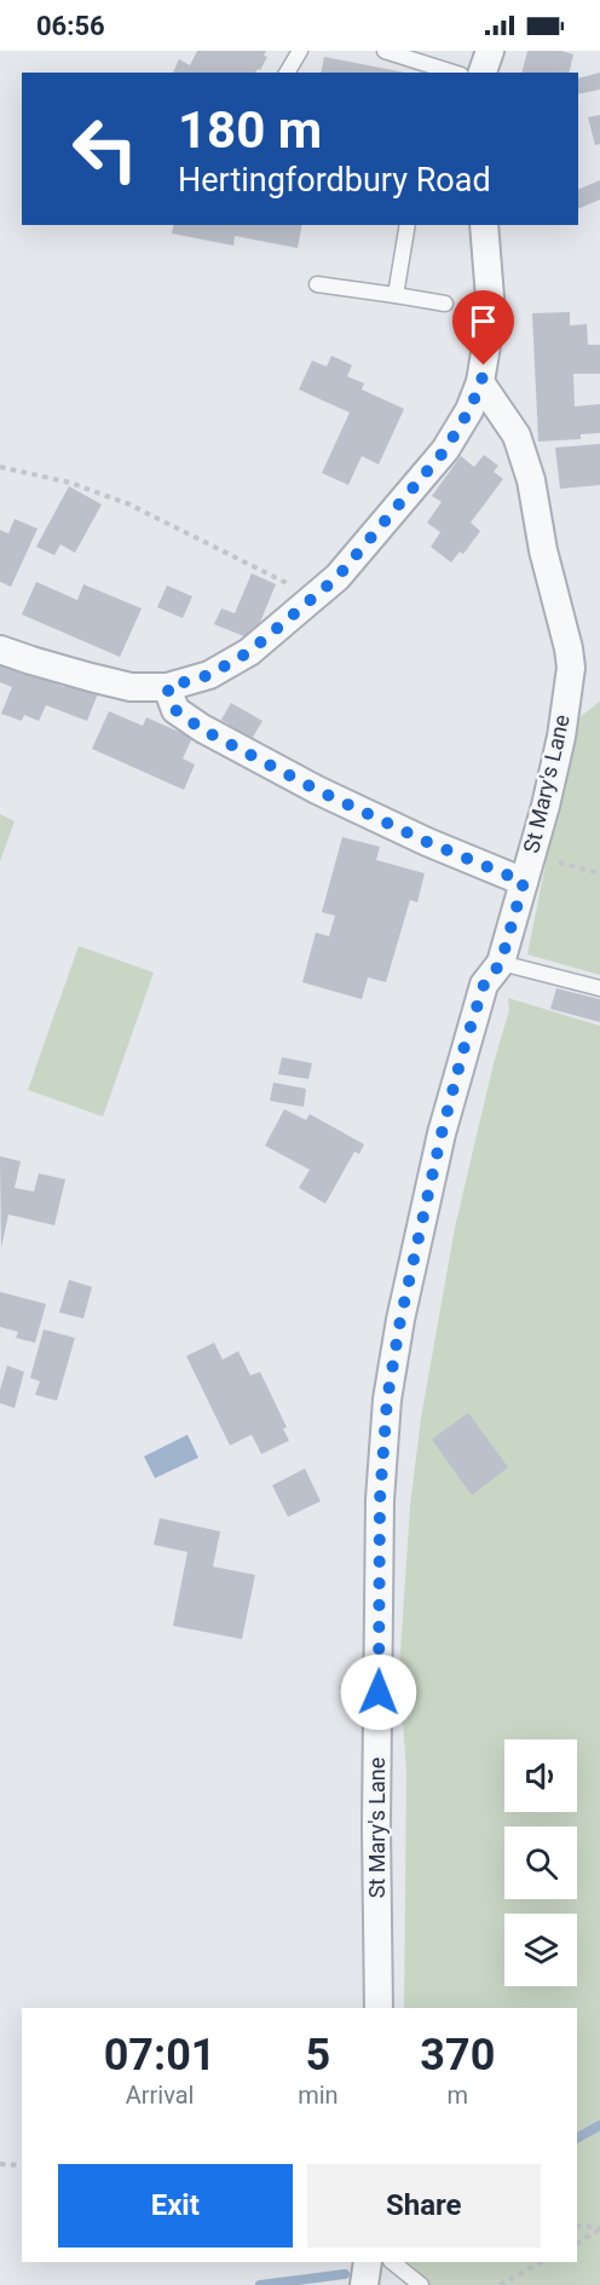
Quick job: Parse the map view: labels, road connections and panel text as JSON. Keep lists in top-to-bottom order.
{
  "streets": {
    "street": ["St Mary's Lane"]
  },
  "page": {
    "status": "06:56",
    "turn": ["180 m", "Hertingfordbury Road"],
    "eta": [
      "07:01",
      "Arrival",
      "5",
      "min",
      "370",
      "m"
    ],
    "buttons": ["Exit", "Share"]
  }
}
